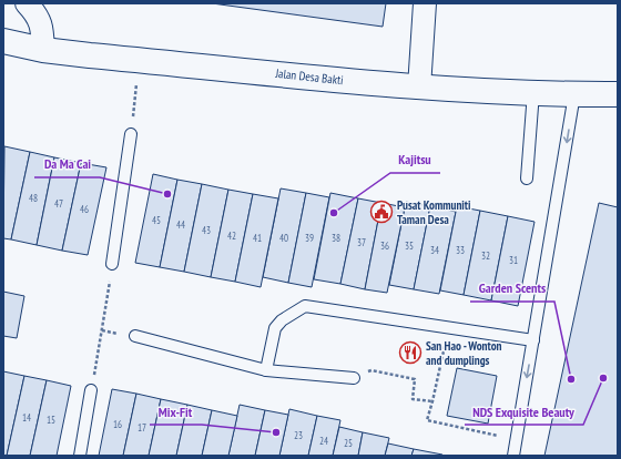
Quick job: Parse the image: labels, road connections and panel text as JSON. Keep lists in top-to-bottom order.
{
  "streets": {
    "street": ["Jalan Desa Bakti"]
  },
  "places": {
    "other": [
      "Da Ma Cai",
      "Kajitsu",
      "NDS Exquisite Beauty",
      "Garden Scents",
      "Mix-Fit"
    ],
    "public building": ["Pusat Kommuniti Taman Desa"],
    "restaurant": ["San Hao - Wonton and dumplings"]
  },
  "house_numbers": [
    "48",
    "47",
    "46",
    "45",
    "44",
    "43",
    "42",
    "41",
    "40",
    "39",
    "38",
    "37",
    "36",
    "35",
    "34",
    "33",
    "32",
    "31",
    "14",
    "15",
    "16",
    "17",
    "23",
    "24",
    "25"
  ]
}
